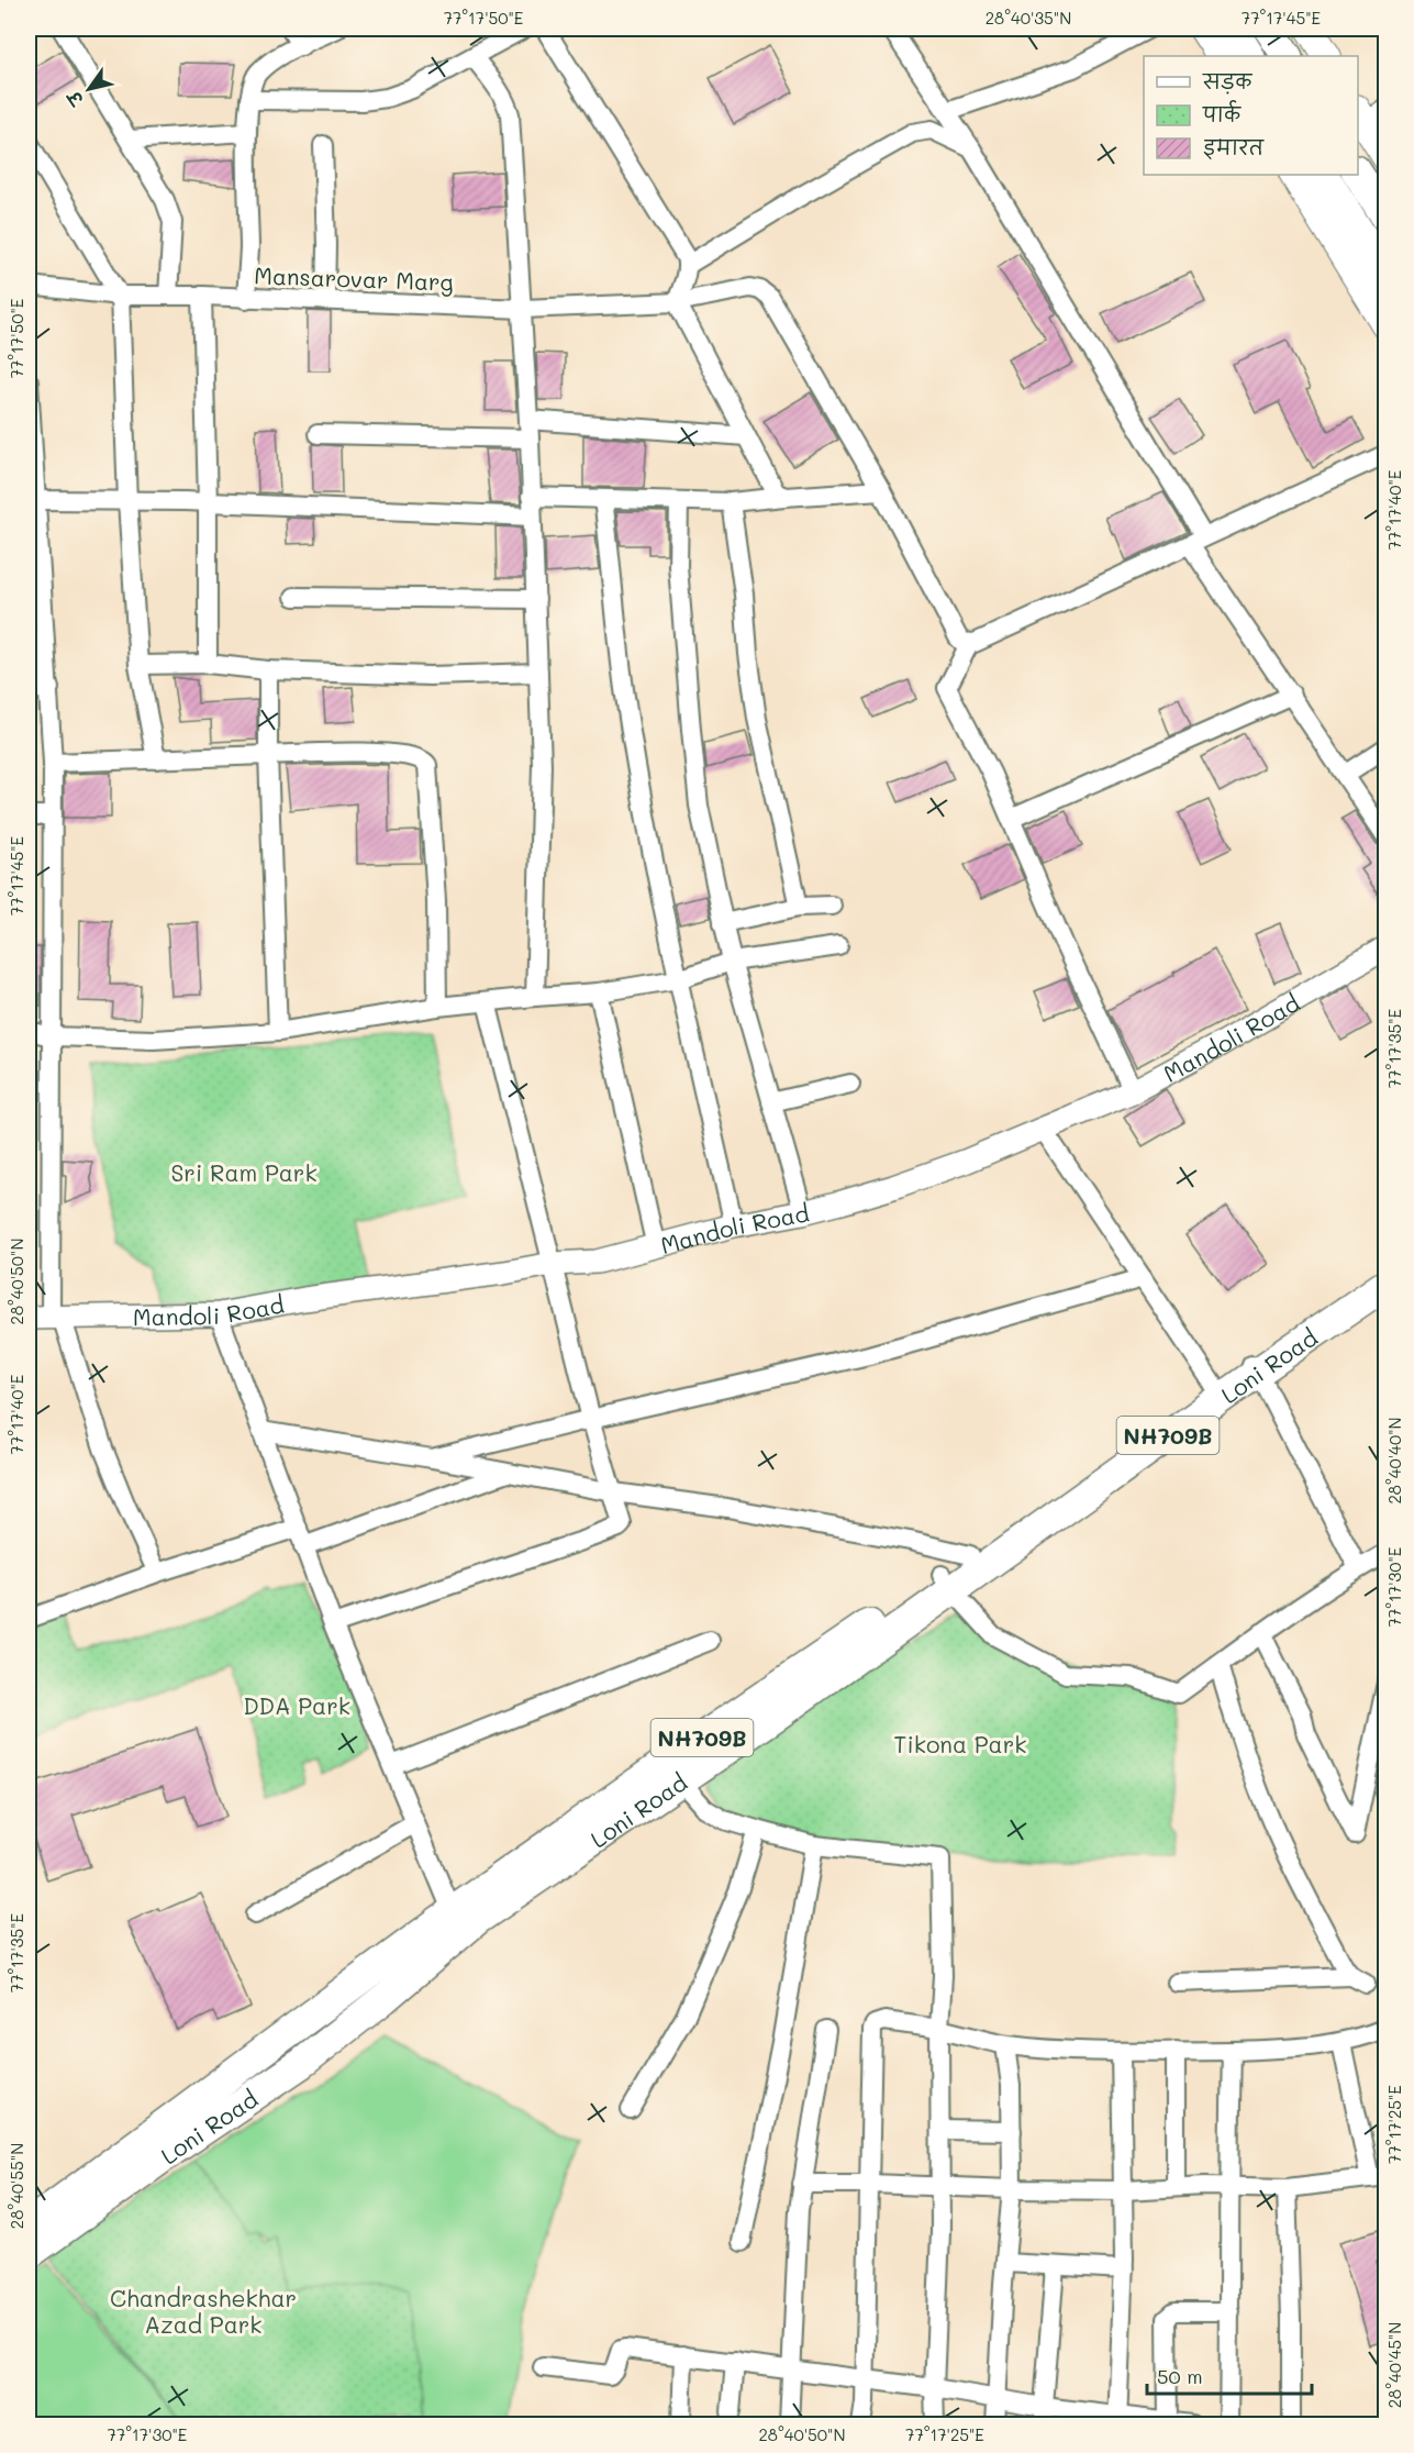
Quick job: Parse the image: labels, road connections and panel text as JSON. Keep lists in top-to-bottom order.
{
  "streets": {
    "highway": ["Loni Road", "NH709B"],
    "street": ["Mansarovar Marg", "Mandoli Road"]
  },
  "parks": [
    "Sri Ram Park",
    "DDA Park",
    "Tikona Park",
    "Chandrashekhar Azad Park"
  ],
  "legend": ["सड़क", "पार्क", "इमारत"],
  "scale_bar": "50 m",
  "north": "bottom left",
  "coordinates": [
    "77°17'50\"E",
    "28°40'35\"N",
    "77°17'45\"E",
    "77°17'40\"E",
    "77°17'35\"E",
    "28°40'50\"N",
    "28°40'40\"N",
    "77°17'30\"E",
    "77°17'25\"E",
    "28°40'55\"N",
    "28°40'45\"N"
  ]
}
